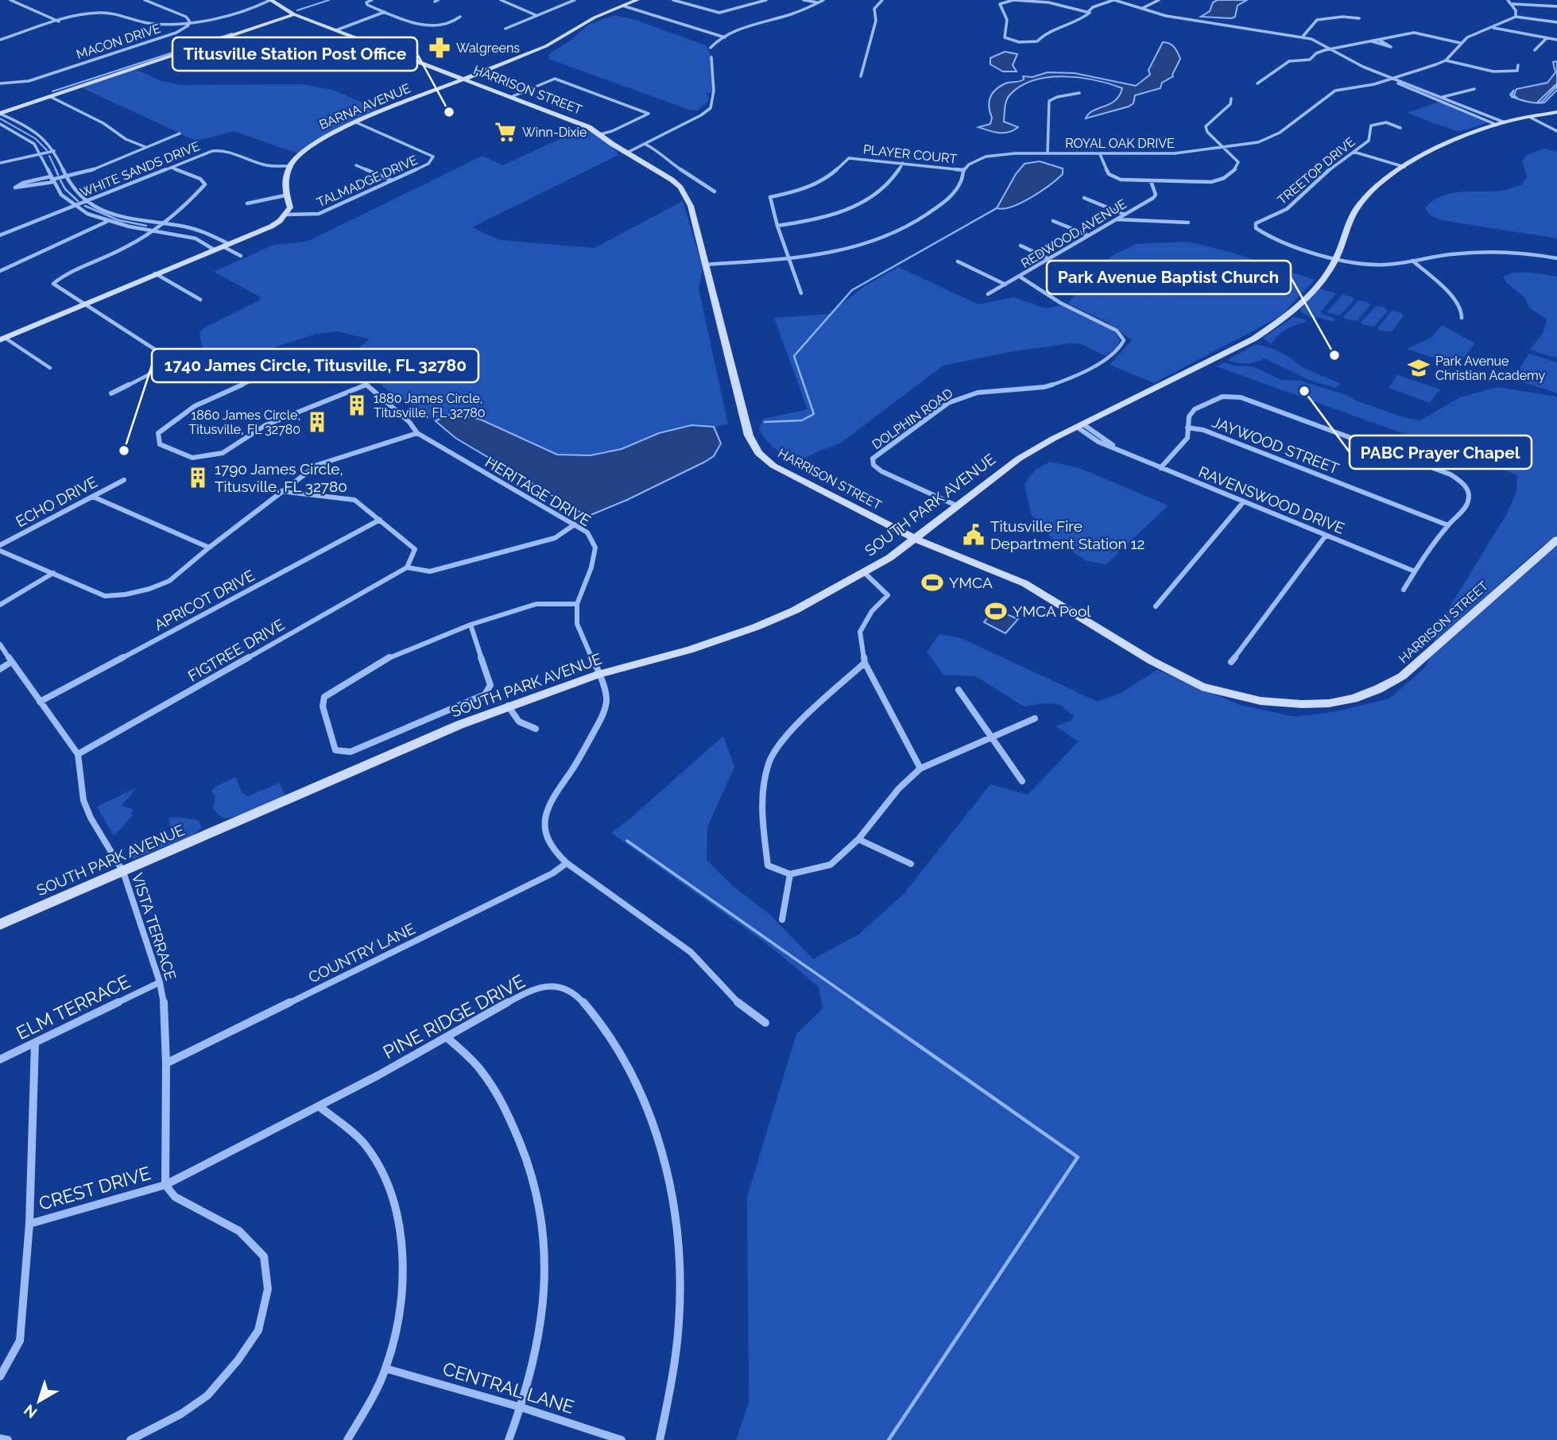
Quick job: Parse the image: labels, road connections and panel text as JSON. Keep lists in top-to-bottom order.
{
  "streets": {
    "street": [
      "MACON DRIVE",
      "HARRISON STREET",
      "BARNA AVENUE",
      "ROYAL OAK DRIVE",
      "PLAYER COURT",
      "WHITE SANDS DRIVE",
      "TREETOP DRIVE",
      "TALMADGE DRIVE",
      "REDWOOD AVENUE",
      "DOLPHIN ROAD",
      "JAYWOOD STREET",
      "HERITAGE DRIVE",
      "RAVENSWOOD DRIVE",
      "ECHO DRIVE",
      "SOUTH PARK AVENUE",
      "APRICOT DRIVE",
      "FIGTREE DRIVE",
      "VISTA TERRACE",
      "COUNTRY LANE",
      "ELM TERRACE",
      "PINE RIDGE DRIVE",
      "CREST DRIVE",
      "CENTRAL LANE"
    ]
  },
  "crossings": [
    ["HARRISON STREET", "BARNA AVENUE"],
    ["HARRISON STREET", "SOUTH PARK AVENUE"],
    ["BARNA AVENUE", "WHITE SANDS DRIVE"],
    ["BARNA AVENUE", "TALMADGE DRIVE"],
    ["ROYAL OAK DRIVE", "PLAYER COURT"],
    ["TREETOP DRIVE", "SOUTH PARK AVENUE"],
    ["REDWOOD AVENUE", "DOLPHIN ROAD"],
    ["DOLPHIN ROAD", "SOUTH PARK AVENUE"],
    ["HERITAGE DRIVE", "SOUTH PARK AVENUE"],
    ["HERITAGE DRIVE", "COUNTRY LANE"],
    ["RAVENSWOOD DRIVE", "SOUTH PARK AVENUE"],
    ["SOUTH PARK AVENUE", "VISTA TERRACE"],
    ["APRICOT DRIVE", "VISTA TERRACE"],
    ["FIGTREE DRIVE", "VISTA TERRACE"],
    ["VISTA TERRACE", "COUNTRY LANE"],
    ["VISTA TERRACE", "ELM TERRACE"],
    ["VISTA TERRACE", "PINE RIDGE DRIVE"],
    ["VISTA TERRACE", "CREST DRIVE"],
    ["PINE RIDGE DRIVE", "CREST DRIVE"]
  ],
  "places": {
    "pharmacy": ["Walgreens"],
    "other": [
      "Titusville Station Post Office",
      "Park Avenue Baptist Church",
      "PABC Prayer Chapel",
      "1740 James Circle, Titusville, FL 32780"
    ],
    "supermarket": ["Winn-Dixie"],
    "school or university": ["Park Avenue Christian Academy"],
    "building": ["1880 James Circle, Titusville, FL 32780", "1860 James Circle, Titusville, FL 32780", "1790 James Circle, Titusville, FL 32780"],
    "public building": ["Titusville Fire Department Station 12"],
    "sports": ["YMCA", "YMCA Pool"]
  },
  "north": "bottom left"
}
